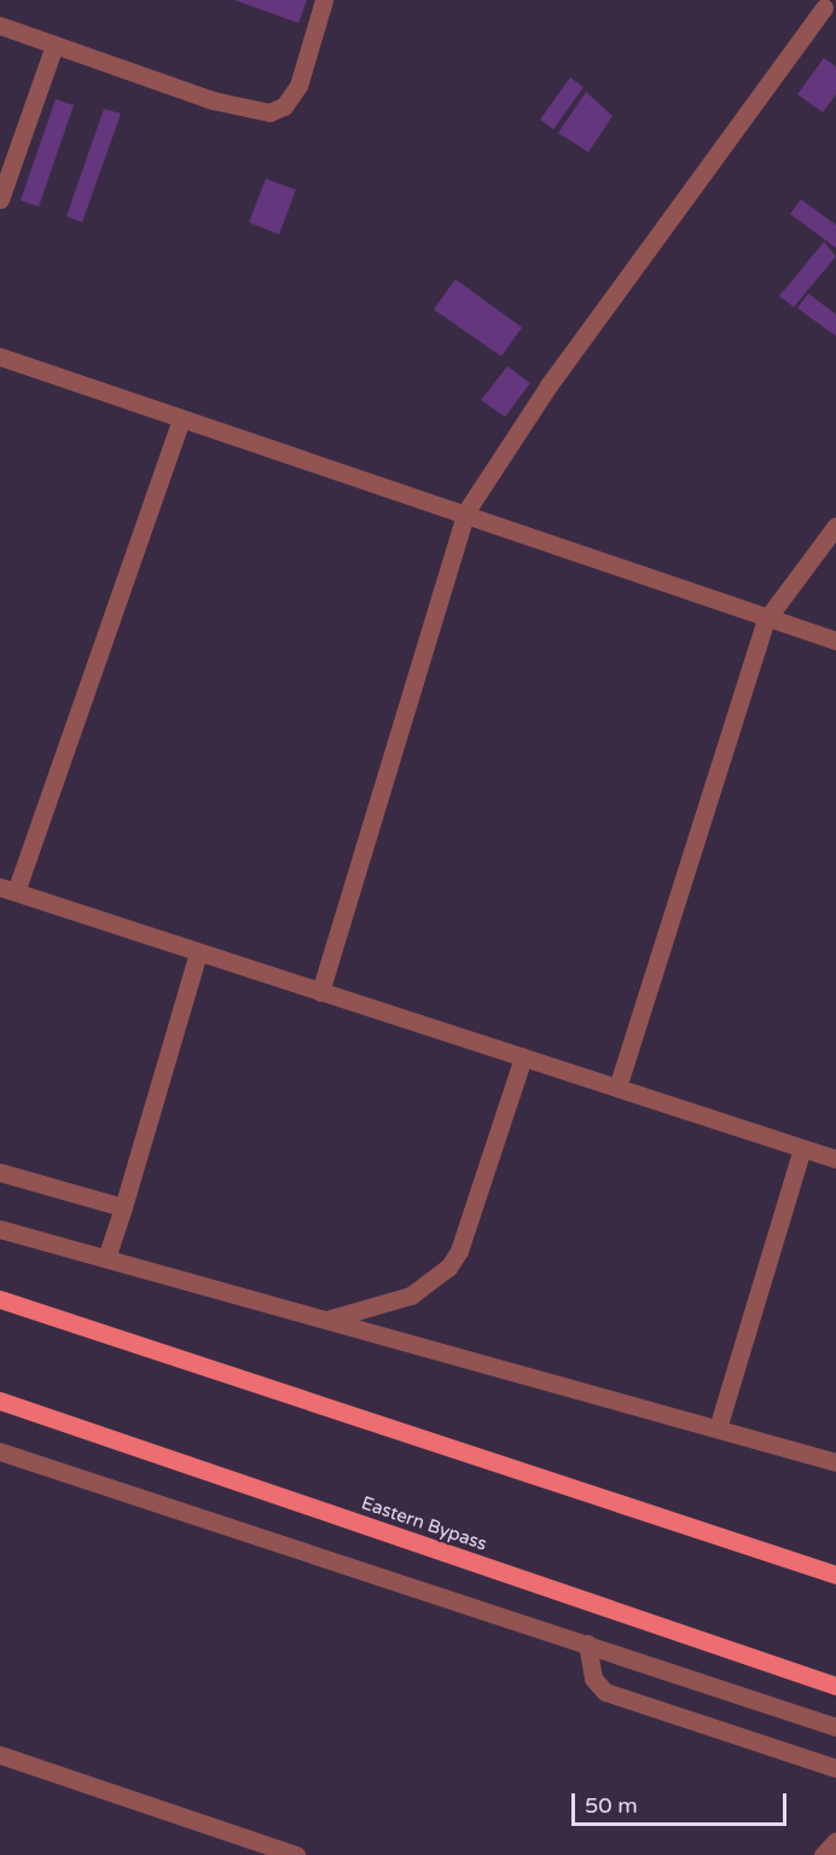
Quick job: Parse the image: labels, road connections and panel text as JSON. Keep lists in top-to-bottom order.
{
  "streets": {
    "main road": ["Eastern Bypass"]
  },
  "scale_bar": "50 m"
}
